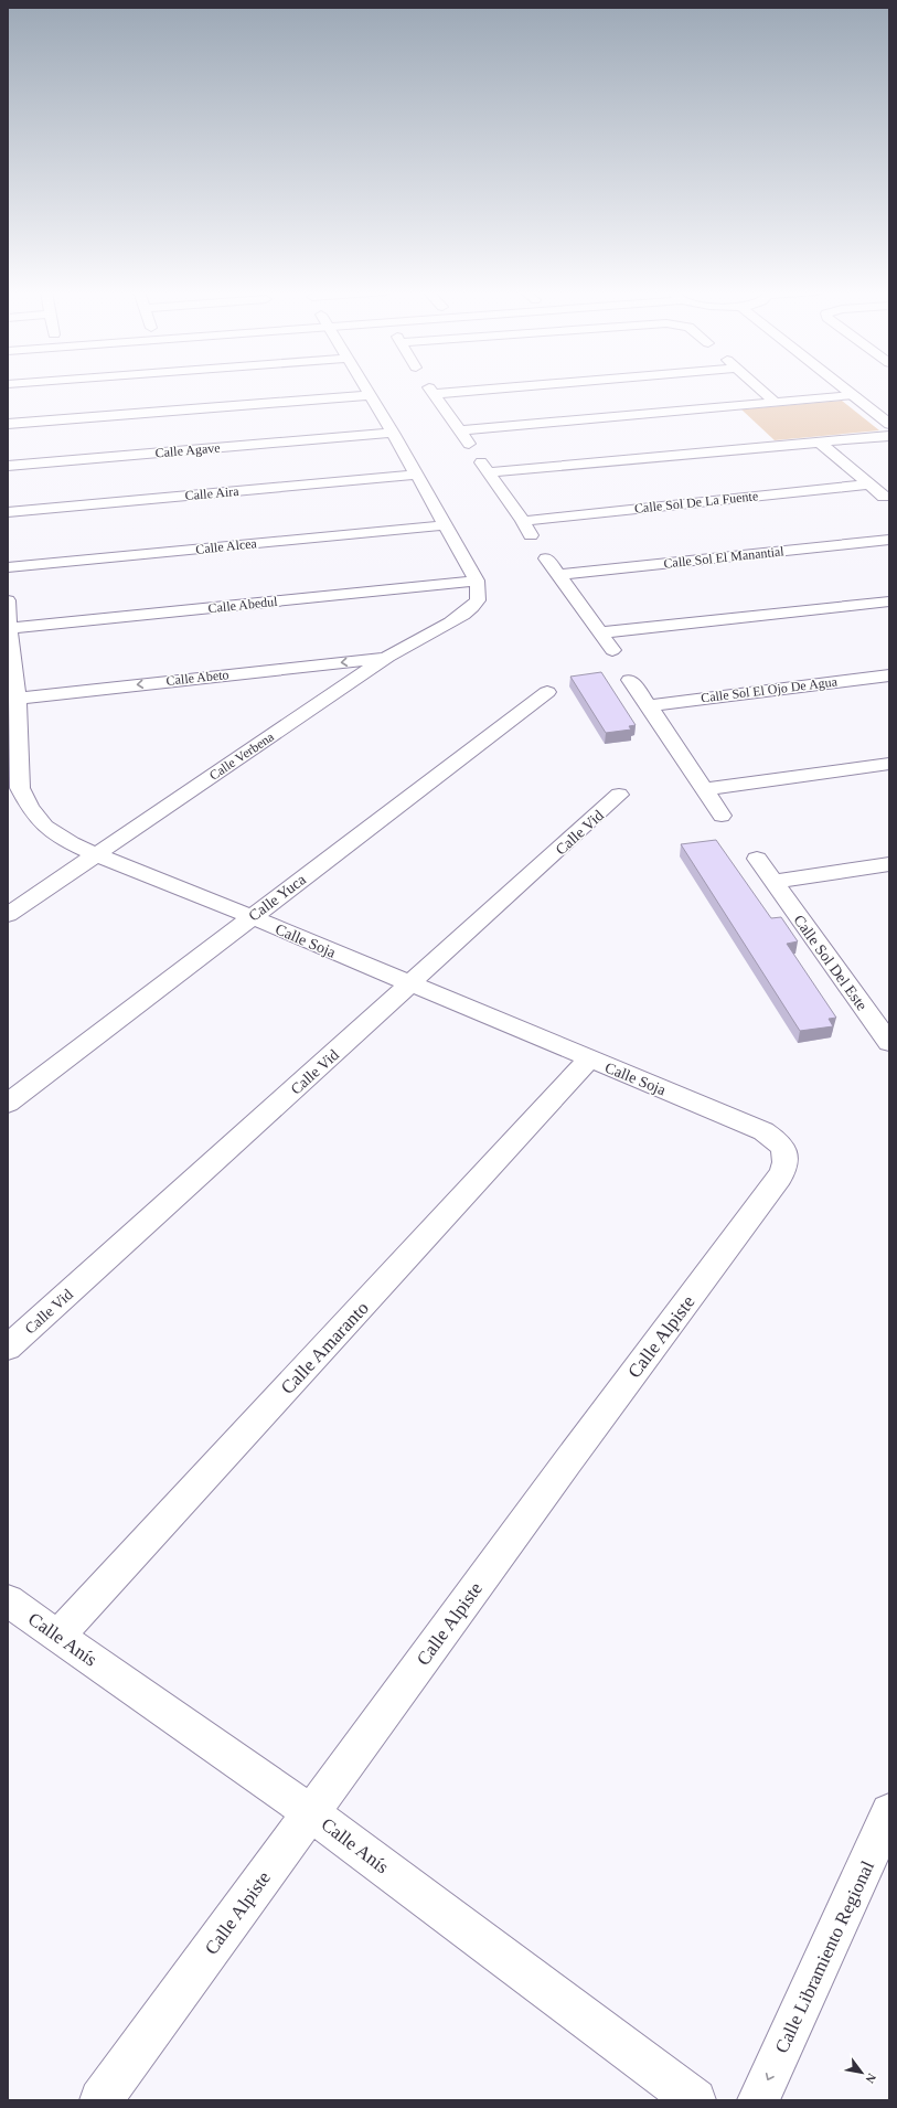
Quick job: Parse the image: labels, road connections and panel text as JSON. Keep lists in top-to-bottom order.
{
  "streets": {
    "street": [
      "Calle Agave",
      "Calle Aira",
      "Calle Sol De La Fuente",
      "Calle Alcea",
      "Calle Sol El Manantial",
      "Calle Abedul",
      "Calle Abeto",
      "Calle Sol El Ojo De Agua",
      "Calle Verbena",
      "Calle Vid",
      "Calle Yuca",
      "Calle Soja",
      "Calle Sol Del Este",
      "Calle Alpiste",
      "Calle Amaranto",
      "Calle Anís",
      "Calle Libramiento Regional"
    ]
  },
  "crossings": [
    ["Calle Abedul", "Calle Verbena"],
    ["Calle Abedul", "Calle Soja"],
    ["Calle Abeto", "Calle Verbena"],
    ["Calle Abeto", "Calle Soja"],
    ["Calle Verbena", "Calle Soja"],
    ["Calle Vid", "Calle Soja"],
    ["Calle Yuca", "Calle Soja"],
    ["Calle Soja", "Calle Alpiste"],
    ["Calle Soja", "Calle Amaranto"],
    ["Calle Alpiste", "Calle Anís"],
    ["Calle Amaranto", "Calle Anís"]
  ],
  "one_way": ["Calle Libramiento Regional"],
  "north": "bottom right"
}
